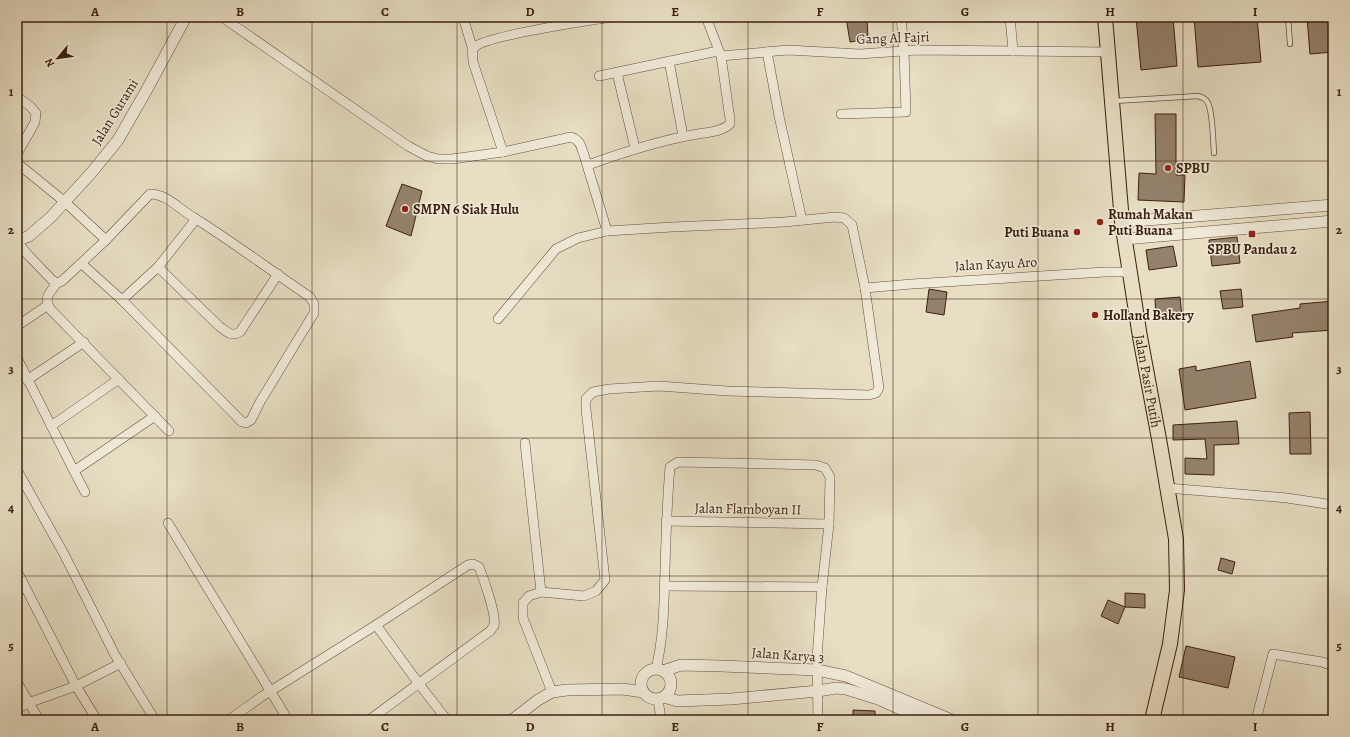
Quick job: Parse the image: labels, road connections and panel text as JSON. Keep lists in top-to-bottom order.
{
  "streets": {
    "highway": ["Jalan Pasir Putih"],
    "street": [
      "Gang Al Fajri",
      "Jalan Gurami",
      "Jalan Kayu Aro",
      "Jalan Flamboyan II",
      "Jalan Karya 3"
    ]
  },
  "crossings": [
    ["Gang Al Fajri", "Jalan Pasir Putih"],
    ["Jalan Kayu Aro", "Jalan Pasir Putih"]
  ],
  "places": {
    "other": [
      "SPBU",
      "SMPN 6 Siak Hulu",
      "Rumah Makan Puti Buana",
      "Puti Buana",
      "Holland Bakery"
    ],
    "transit": ["SPBU Pandau 2"]
  },
  "north": "bottom left",
  "grid": {
    "columns": [
      "A",
      "B",
      "C",
      "D",
      "E",
      "F",
      "G",
      "H",
      "I"
    ],
    "rows": [
      "1",
      "2",
      "3",
      "4",
      "5"
    ]
  }
}
